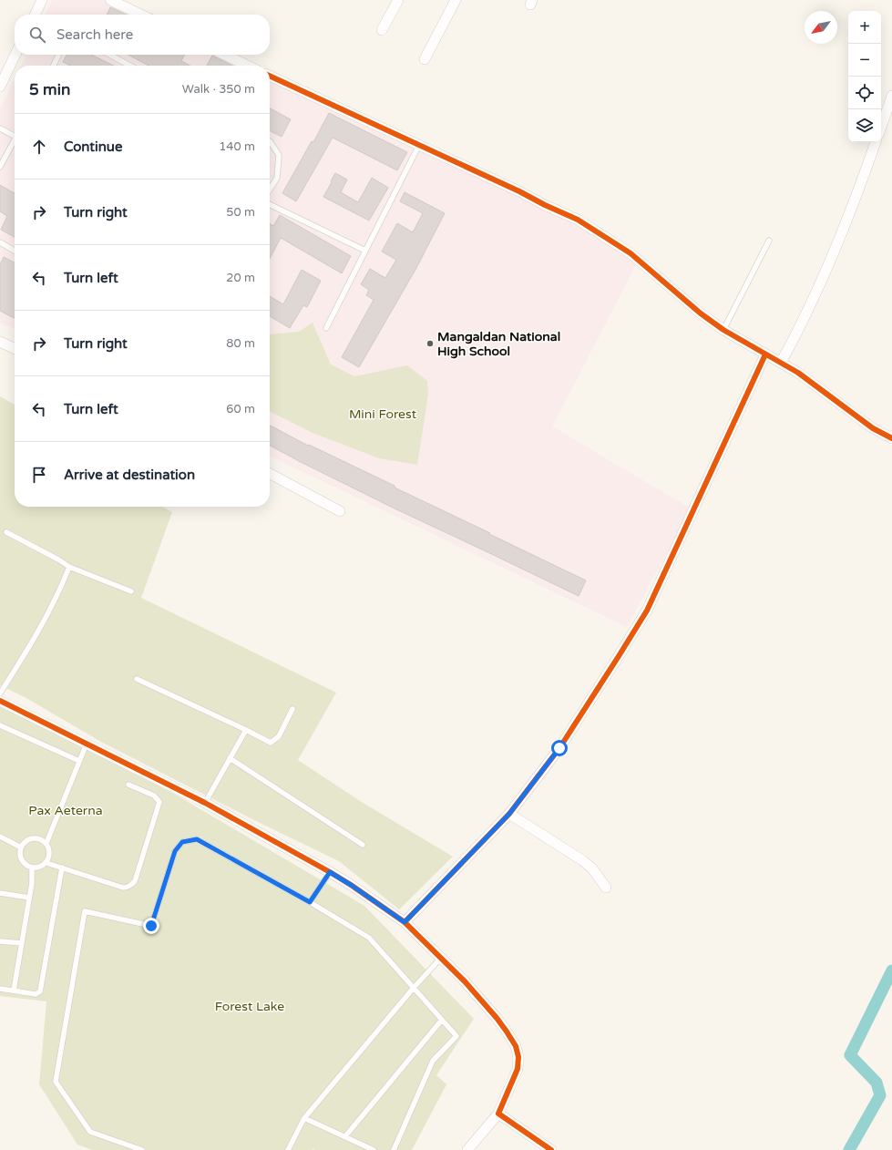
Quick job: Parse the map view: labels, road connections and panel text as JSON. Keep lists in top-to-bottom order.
{
  "parks": ["Mini Forest", "Pax Aeterna", "Forest Lake"],
  "places": ["Mangaldan National High School"],
  "north": "bottom left",
  "page": {
    "map_buttons": ["+", "−"],
    "search": "Search here",
    "heading": ["5 min", "Walk · 350 m"],
    "list": [
      ["Continue", "140 m"],
      ["Turn right", "50 m"],
      ["Turn left", "20 m"],
      ["Turn right", "80 m"],
      ["Turn left", "60 m"],
      "Arrive at destination"
    ]
  }
}
